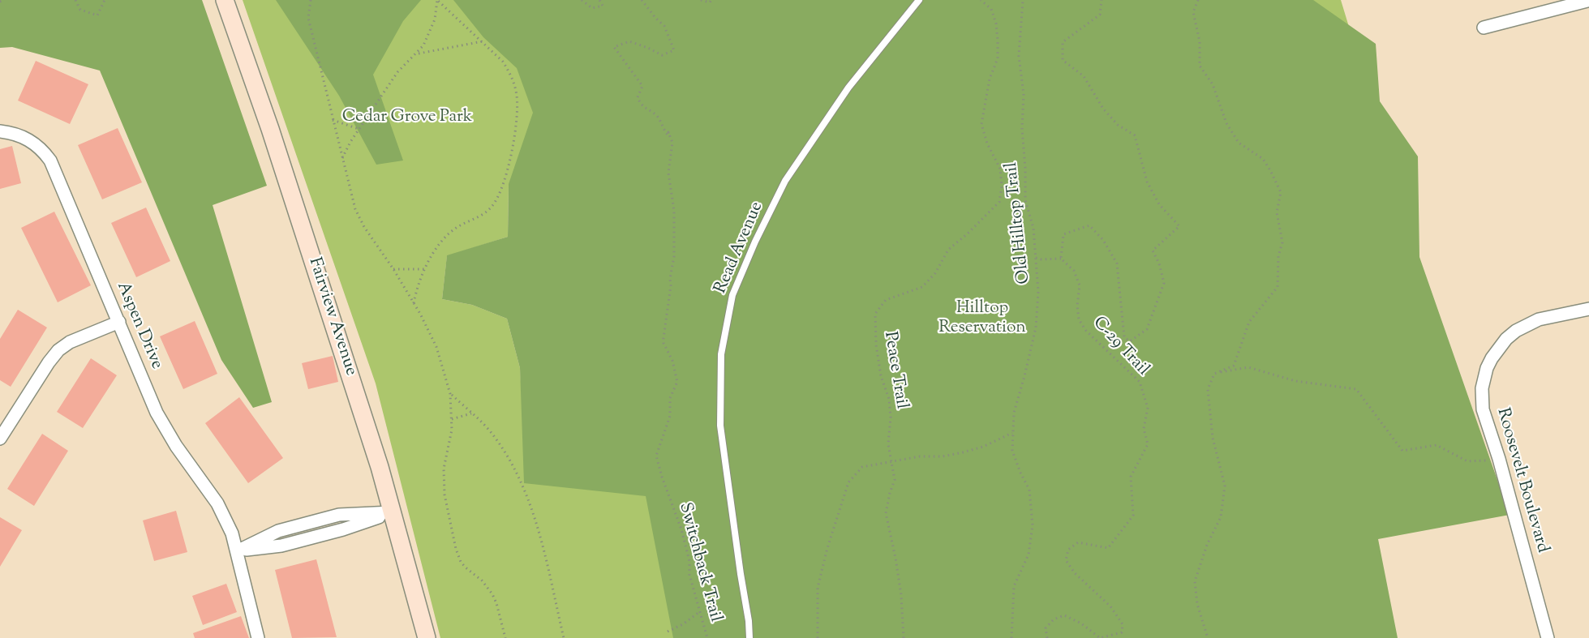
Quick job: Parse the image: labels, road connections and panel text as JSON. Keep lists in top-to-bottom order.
{
  "streets": {
    "main road": ["Fairview Avenue"],
    "street": ["Aspen Drive", "Roosevelt Boulevard"],
    "lane": ["Read Avenue"],
    "path": [
      "Old Hilltop Trail",
      "C-29 Trail",
      "Peace Trail",
      "Switchback Trail"
    ]
  },
  "parks": ["Cedar Grove Park", "Hilltop Reservation"]
}
